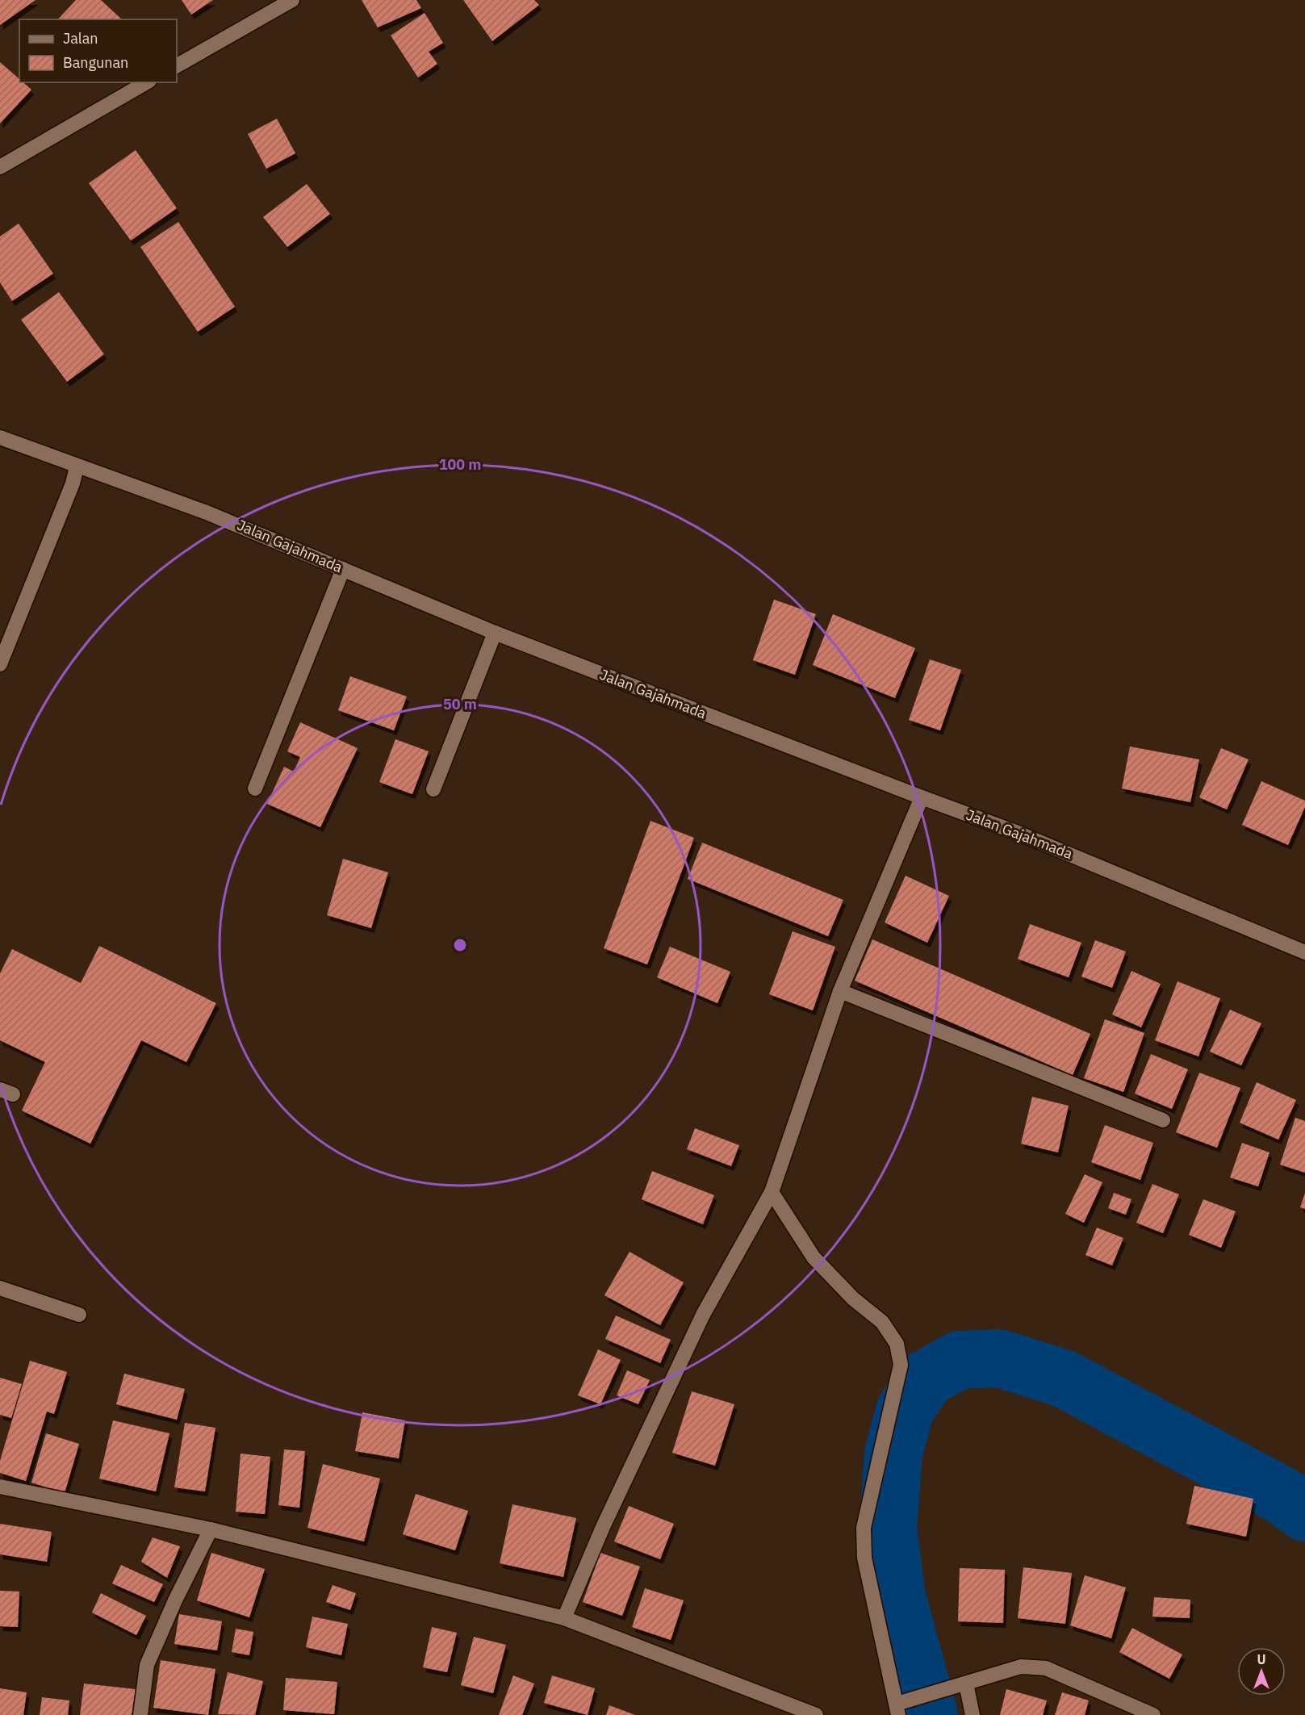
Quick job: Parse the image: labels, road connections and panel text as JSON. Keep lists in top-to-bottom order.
{
  "streets": {
    "street": ["Jalan Gajahmada"]
  },
  "legend": ["Jalan", "Bangunan"],
  "north": "top",
  "rings": ["100 m", "50 m"]
}
